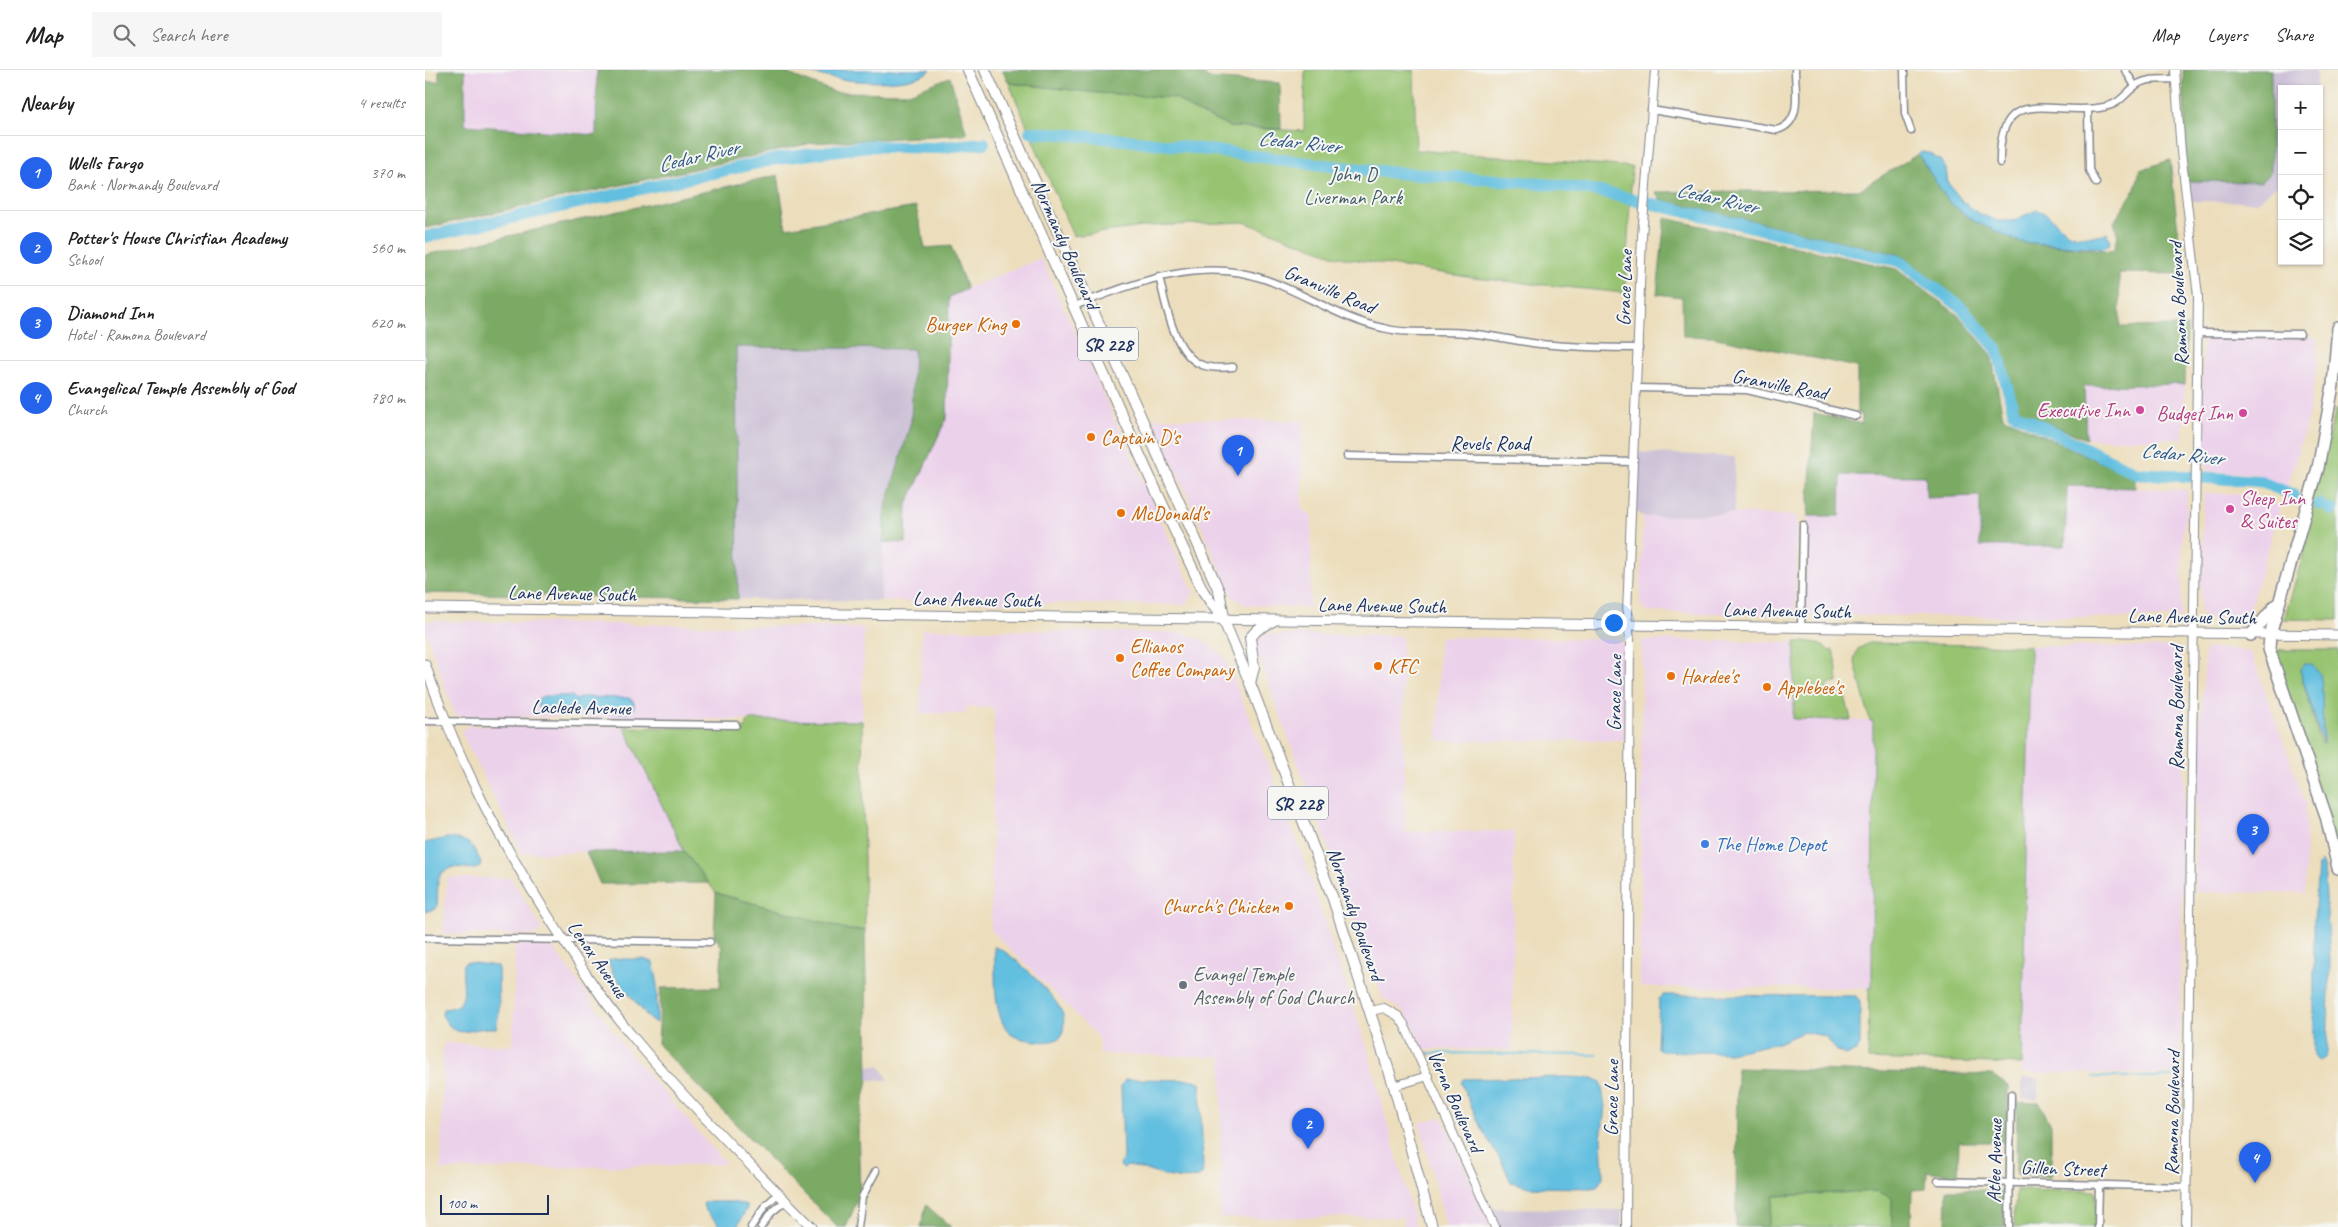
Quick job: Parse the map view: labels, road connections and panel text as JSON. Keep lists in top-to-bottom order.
{
  "streets": {
    "main road": [
      "Normandy Boulevard",
      "SR 228",
      "Lane Avenue South",
      "Lenox Avenue"
    ],
    "street": [
      "Grace Lane",
      "Granville Road",
      "Ramona Boulevard",
      "Revels Road",
      "Laclede Avenue",
      "Verna Boulevard",
      "Atlee Avenue",
      "Gillen Street"
    ]
  },
  "crossings": [
    ["Normandy Boulevard", "Granville Road"],
    ["Normandy Boulevard", "Lane Avenue South"],
    ["Normandy Boulevard", "Verna Boulevard"],
    ["Grace Lane", "Granville Road"],
    ["Grace Lane", "Revels Road"],
    ["Grace Lane", "Lane Avenue South"],
    ["Ramona Boulevard", "Lane Avenue South"],
    ["Ramona Boulevard", "Gillen Street"],
    ["Laclede Avenue", "Lenox Avenue"],
    ["Atlee Avenue", "Gillen Street"]
  ],
  "water": ["Cedar River"],
  "parks": ["John D Liverman Park"],
  "places": [
    "Burger King",
    "Executive Inn",
    "Budget Inn",
    "Captain D's",
    "Sleep Inn & Suites",
    "McDonald's",
    "Ellianos Coffee Company",
    "KFC",
    "Hardee's",
    "Applebee's",
    "The Home Depot",
    "Church's Chicken",
    "Evangel Temple Assembly of God Church"
  ],
  "scale_bar": "100 m",
  "page": {
    "header": "Map",
    "search": "Search here",
    "nav": ["Map", "Layers", "Share"],
    "heading": ["Nearby", "4 results"],
    "map_buttons": ["+", "−"],
    "list": [
      {
        "mark": "1",
        "name": "Wells Fargo",
        "note": "Bank · Normandy Boulevard",
        "value": "370 m"
      },
      {
        "mark": "2",
        "name": "Potter's House Christian Academy",
        "note": "School",
        "value": "560 m"
      },
      {
        "mark": "3",
        "name": "Diamond Inn",
        "note": "Hotel · Ramona Boulevard",
        "value": "620 m"
      },
      {
        "mark": "4",
        "name": "Evangelical Temple Assembly of God",
        "note": "Church",
        "value": "780 m"
      }
    ],
    "pins": [
      "1",
      "3",
      "2",
      "4"
    ],
    "scale": "100 m"
  }
}
